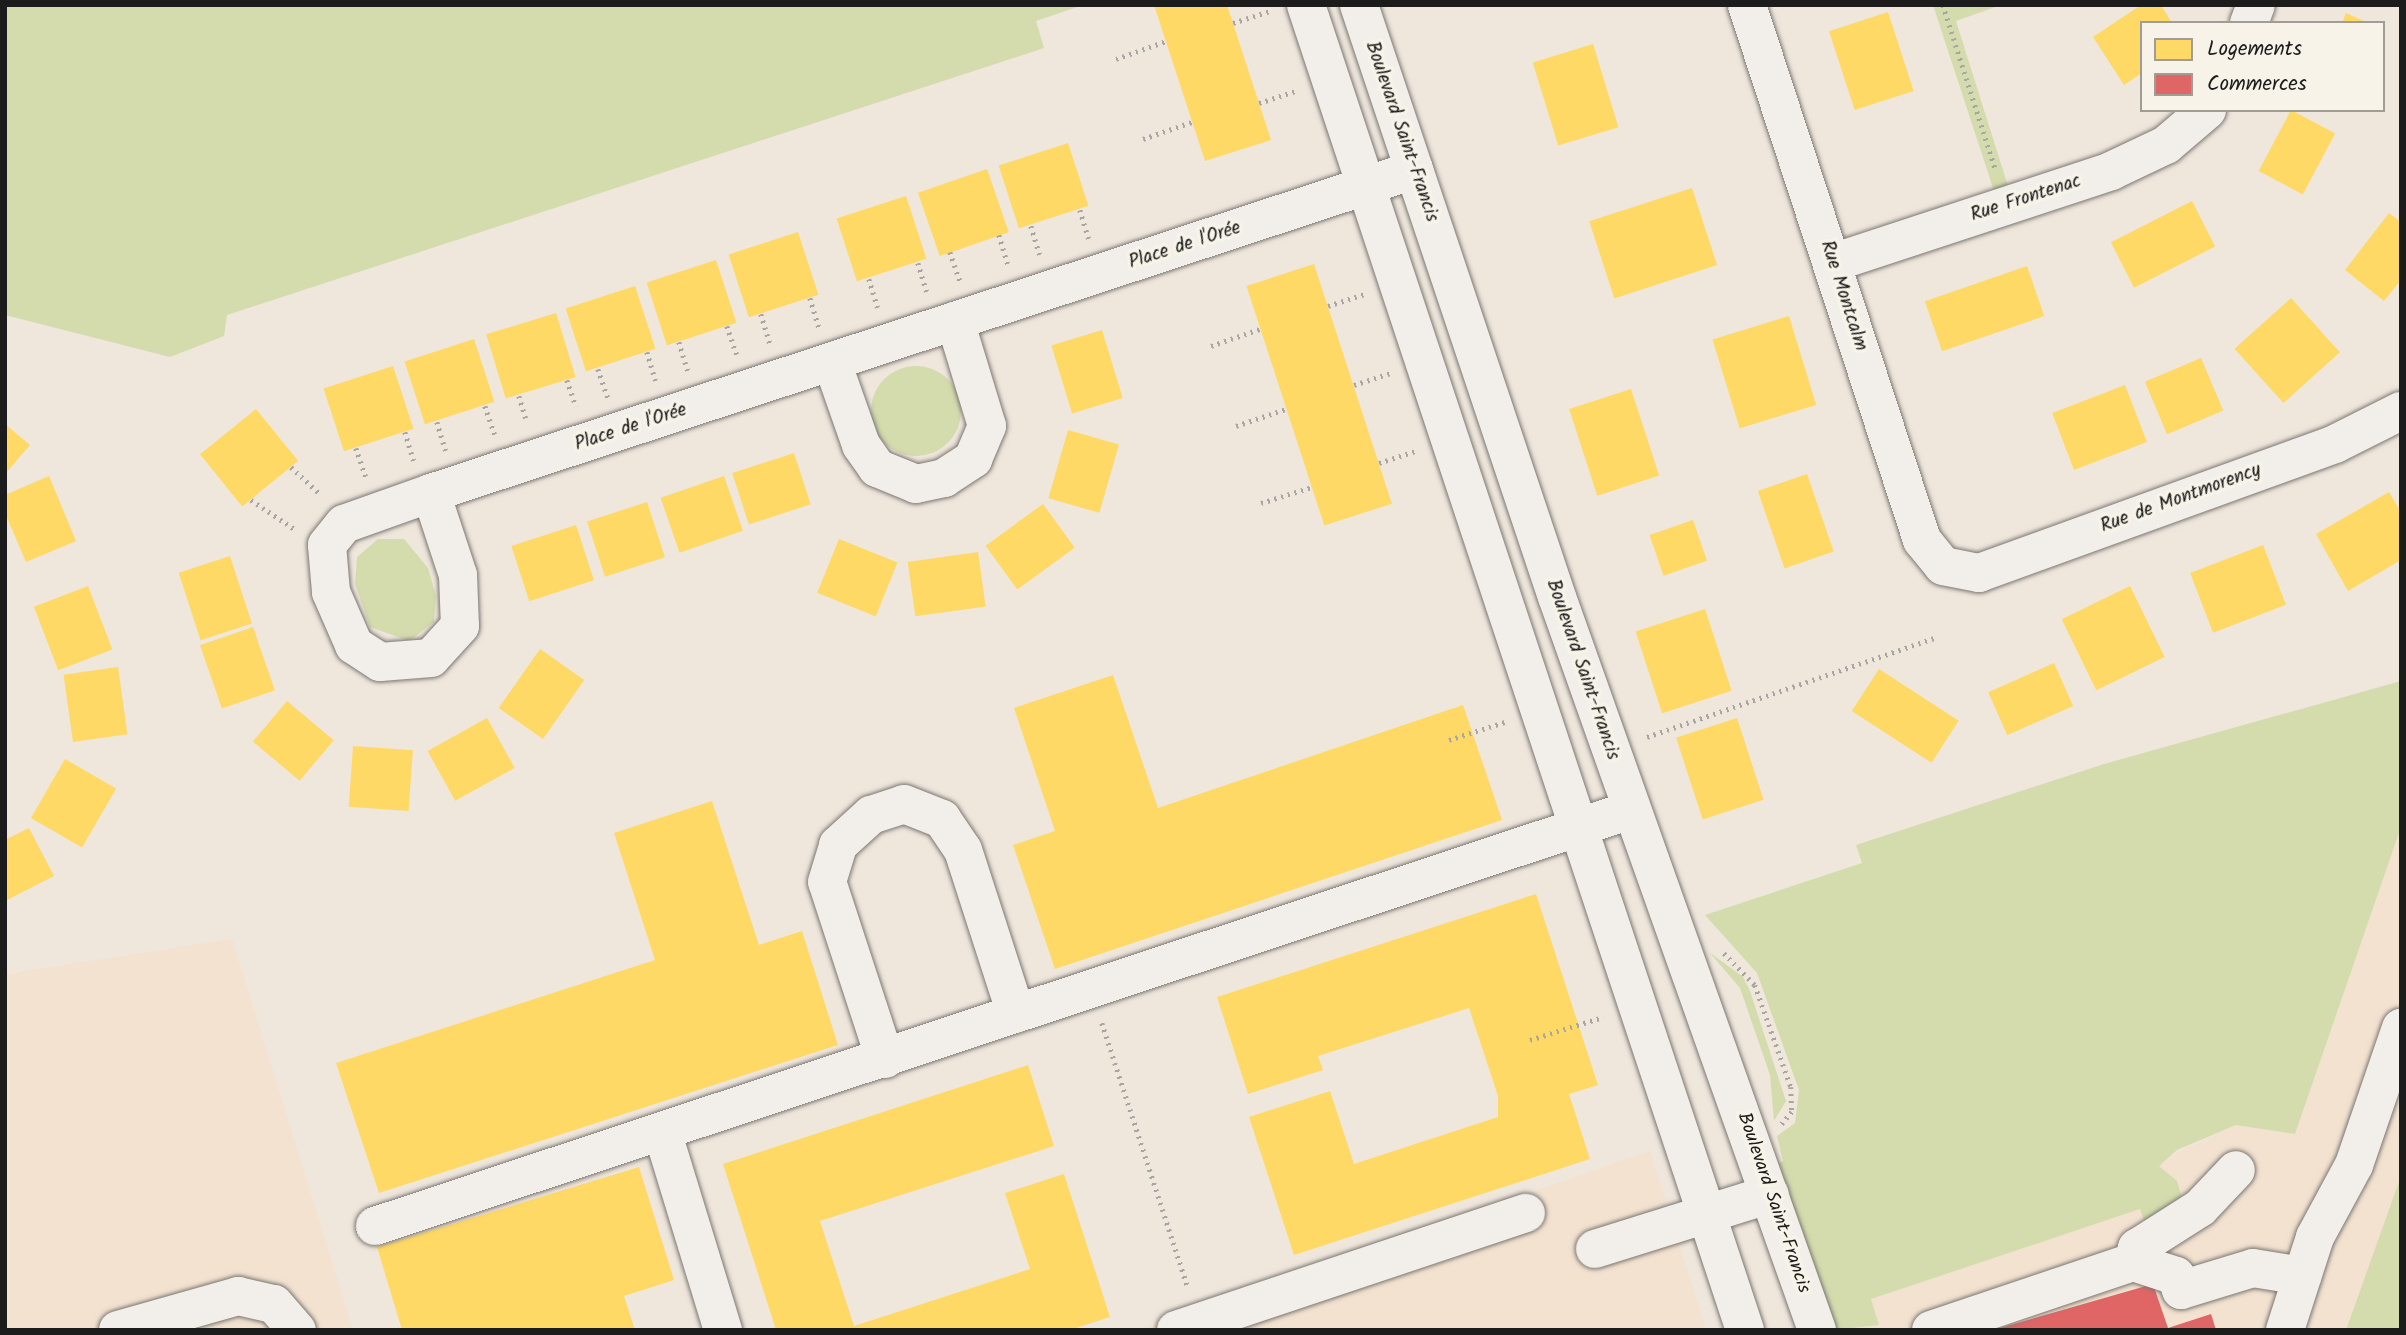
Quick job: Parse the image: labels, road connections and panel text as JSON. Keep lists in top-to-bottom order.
{
  "streets": {
    "street": [
      "Boulevard Saint-Francis",
      "Rue Frontenac",
      "Place de l'Orée",
      "Rue Montcalm",
      "Rue de Montmorency"
    ]
  },
  "crossings": [
    ["Boulevard Saint-Francis", "Place de l'Orée"],
    ["Rue Frontenac", "Rue Montcalm"],
    ["Rue Montcalm", "Rue de Montmorency"]
  ],
  "legend": ["Logements", "Commerces"]
}
